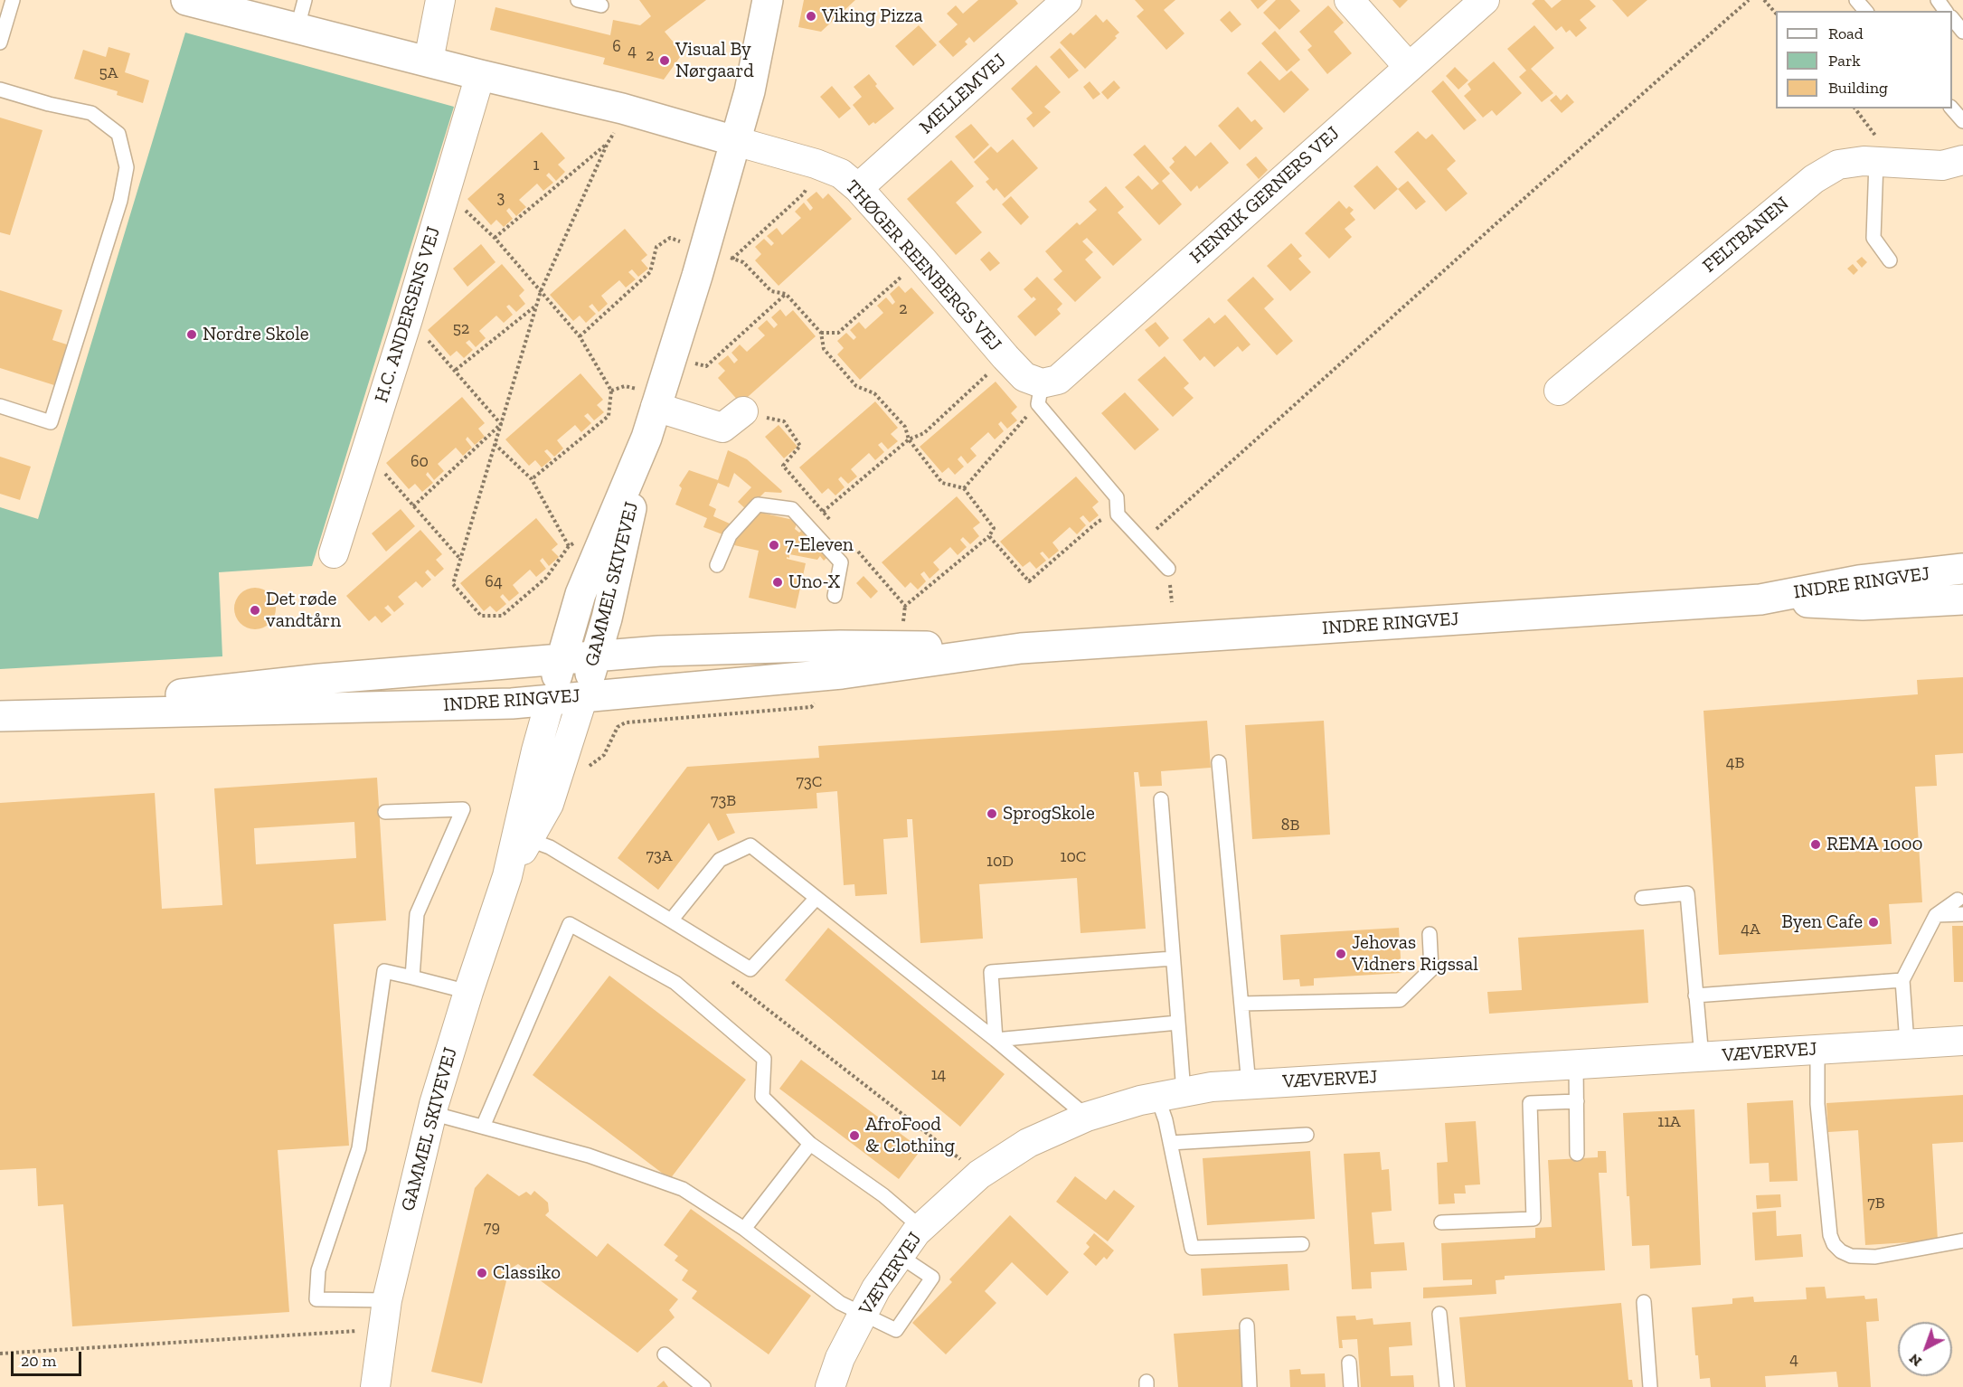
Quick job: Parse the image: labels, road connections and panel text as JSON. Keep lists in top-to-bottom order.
{
  "streets": {
    "main road": ["INDRE RINGVEJ", "GAMMEL SKIVEVEJ"],
    "street": [
      "MELLEMVEJ",
      "HENRIK GERNERS VEJ",
      "FELTBANEN",
      "THØGER REENBERGS VEJ",
      "H.C. ANDERSENS VEJ",
      "VÆVERVEJ"
    ]
  },
  "crossings": [
    ["MELLEMVEJ", "THØGER REENBERGS VEJ"],
    ["HENRIK GERNERS VEJ", "THØGER REENBERGS VEJ"],
    ["THØGER REENBERGS VEJ", "GAMMEL SKIVEVEJ"],
    ["INDRE RINGVEJ", "GAMMEL SKIVEVEJ"]
  ],
  "places": [
    "Viking Pizza",
    "Visual By Nørgaard",
    "Nordre Skole",
    "7-Eleven",
    "Uno-X",
    "Det røde vandtårn",
    "SprogSkole",
    "REMA 1000",
    "Byen Cafe",
    "Jehovas Vidners Rigssal",
    "AfroFood & Clothing",
    "Classiko"
  ],
  "house_numbers": [
    "6",
    "4",
    "2",
    "5A",
    "1",
    "3",
    "2",
    "52",
    "60",
    "64",
    "4B",
    "73C",
    "73B",
    "8B",
    "73A",
    "10C",
    "10D",
    "4A",
    "14",
    "11A",
    "7B",
    "79",
    "4"
  ],
  "legend": ["Road", "Park", "Building"],
  "scale_bar": "20 m",
  "north": "bottom left"
}
